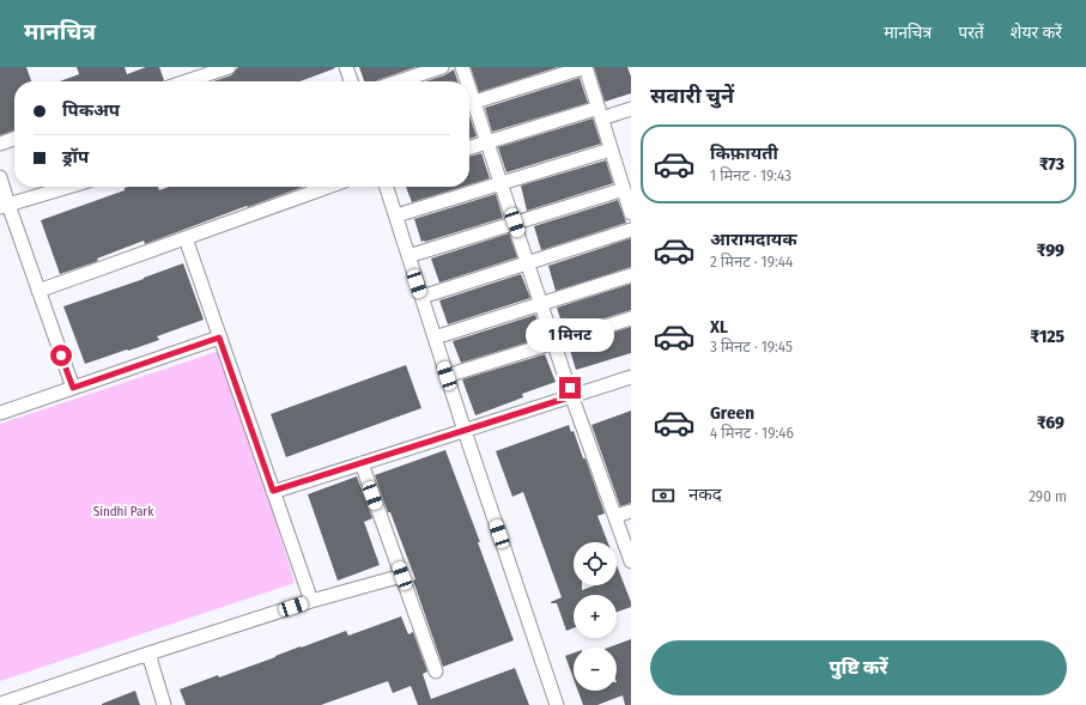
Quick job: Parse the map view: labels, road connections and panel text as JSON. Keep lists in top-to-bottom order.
{
  "parks": ["Sindhi Park"],
  "page": {
    "header": "मानचित्र",
    "nav": ["मानचित्र", "परतें", "शेयर करें"],
    "heading": "सवारी चुनें",
    "banner": ["पिकअप", "ड्रॉप"],
    "list": [
      {
        "name": "किफ़ायती",
        "note": "1 मिनट · 19:43",
        "value": "₹73"
      },
      {
        "name": "आरामदायक",
        "note": "2 मिनट · 19:44",
        "value": "₹99"
      },
      {
        "name": "XL",
        "note": "3 मिनट · 19:45",
        "value": "₹125"
      },
      {
        "name": "Green",
        "note": "4 मिनट · 19:46",
        "value": "₹69"
      }
    ],
    "bubble": "1 मिनट",
    "pay": ["नकद", "290 m"],
    "map_buttons": ["+", "−"],
    "buttons": "पुष्टि करें"
  }
}
